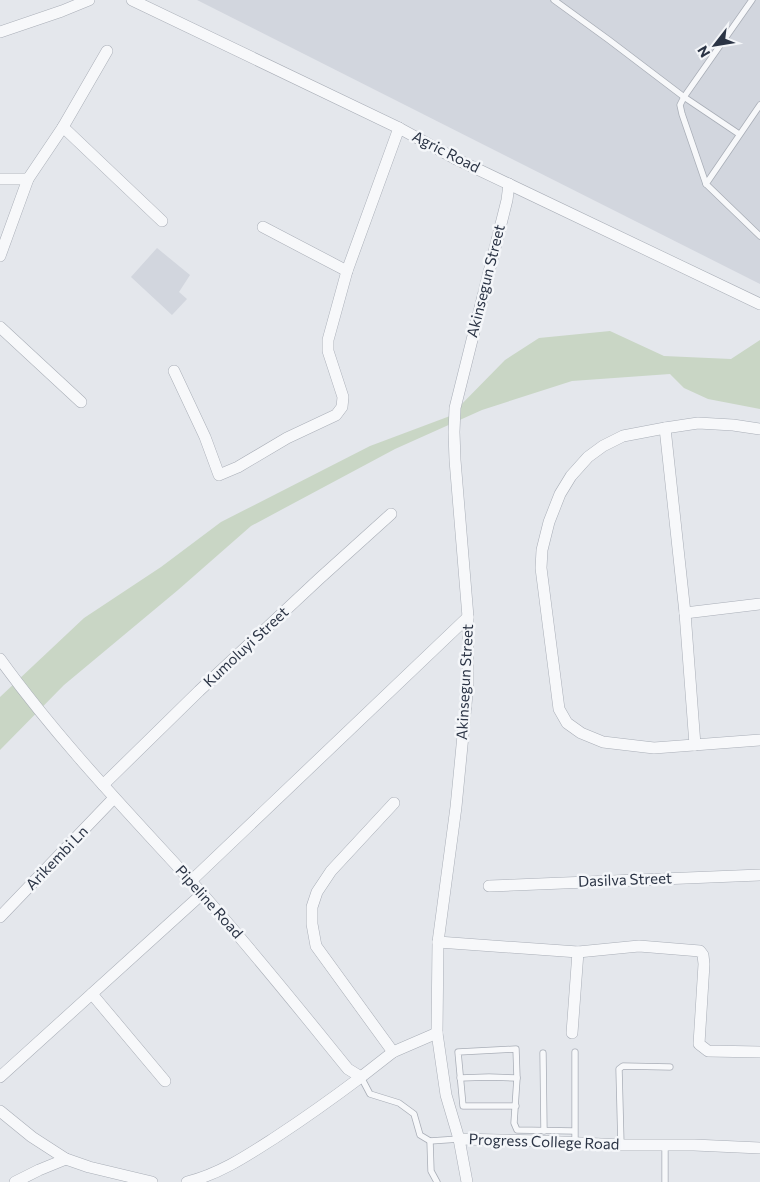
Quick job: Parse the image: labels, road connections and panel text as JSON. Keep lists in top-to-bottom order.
{
  "streets": {
    "street": [
      "Agric Road",
      "Akinsegun Street",
      "Kumoluyi Street",
      "Arikembi Ln",
      "Dasilva Street",
      "Pipeline Road",
      "Progress College Road"
    ]
  },
  "crossings": [
    ["Agric Road", "Akinsegun Street"],
    ["Akinsegun Street", "Progress College Road"],
    ["Kumoluyi Street", "Pipeline Road"],
    ["Arikembi Ln", "Pipeline Road"]
  ],
  "north": "bottom left"
}
